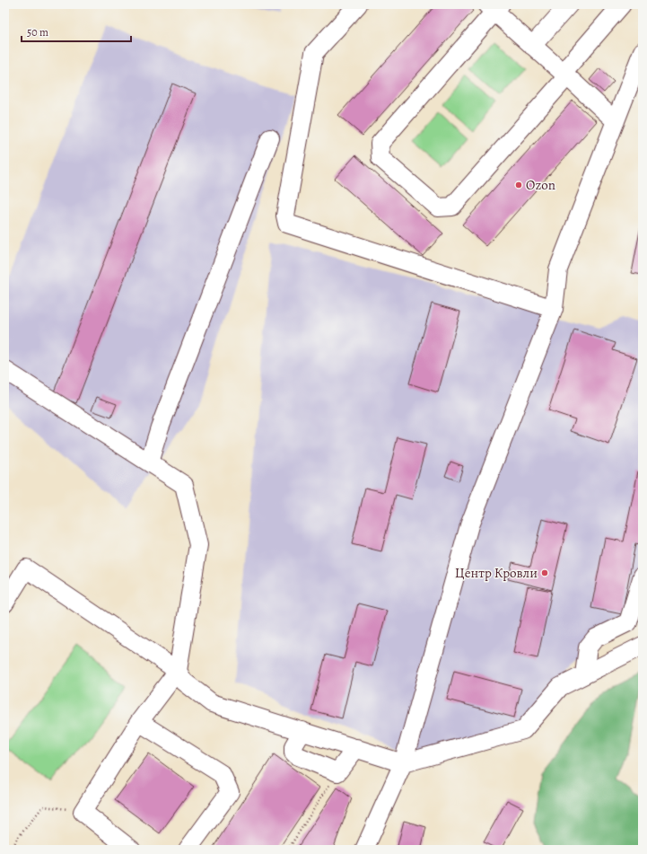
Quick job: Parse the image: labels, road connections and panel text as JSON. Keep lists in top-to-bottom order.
{
  "places": ["Ozon", "Центр Кровли"],
  "scale_bar": "50 m"
}
